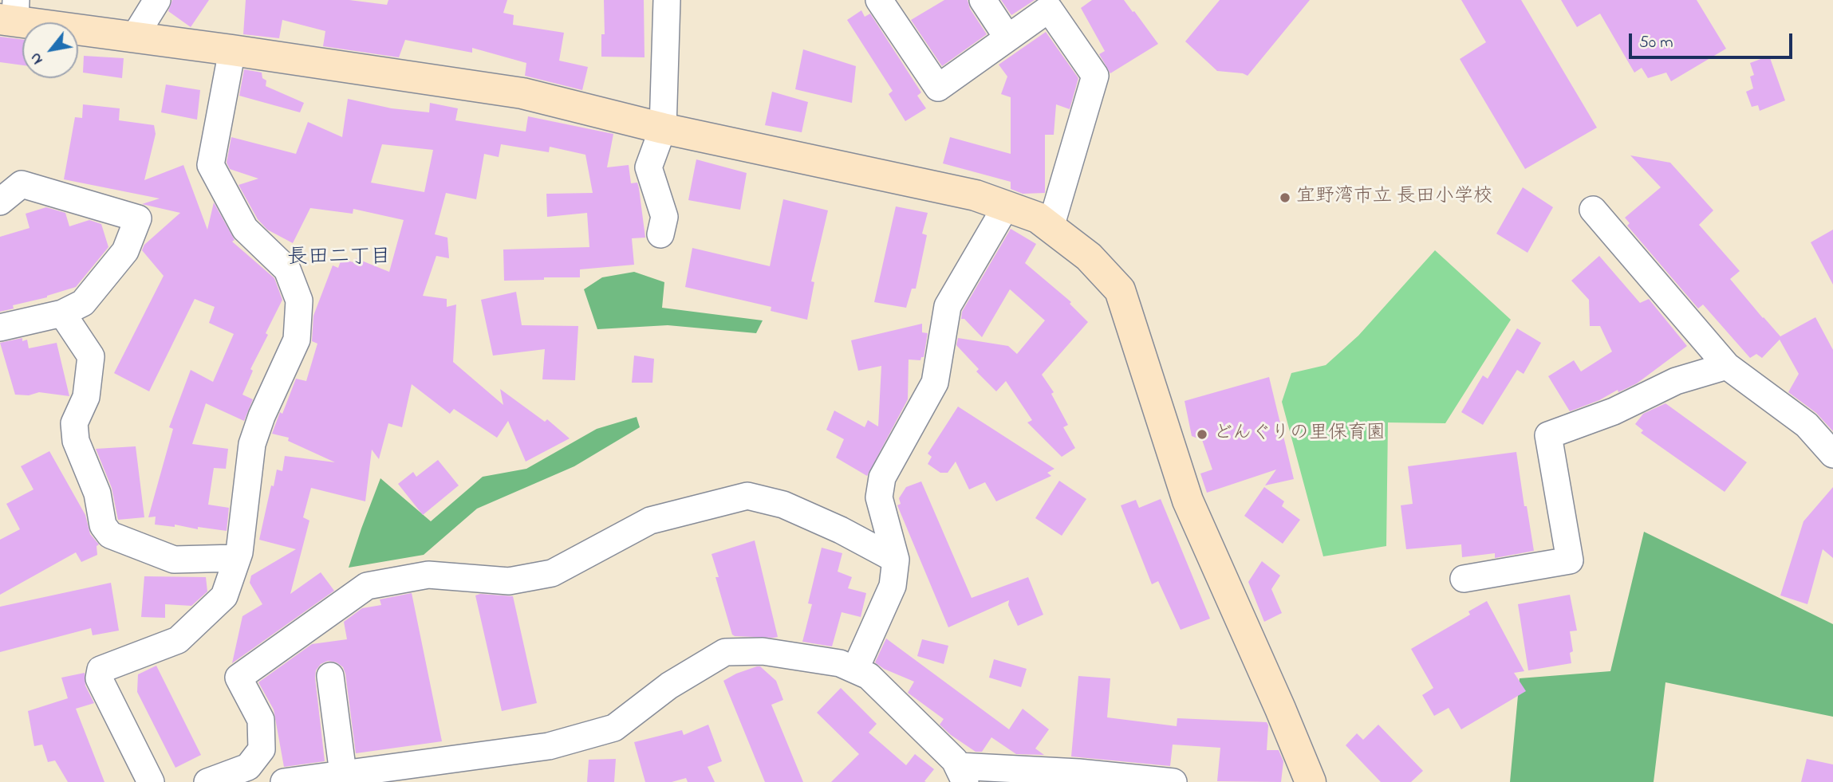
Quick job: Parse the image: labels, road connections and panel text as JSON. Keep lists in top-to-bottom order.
{
  "districts": ["長田二丁目"],
  "places": ["宜野湾市立 長田小学校", "どんぐりの里保育園"],
  "scale_bar": "50 m",
  "north": "bottom left"
}
